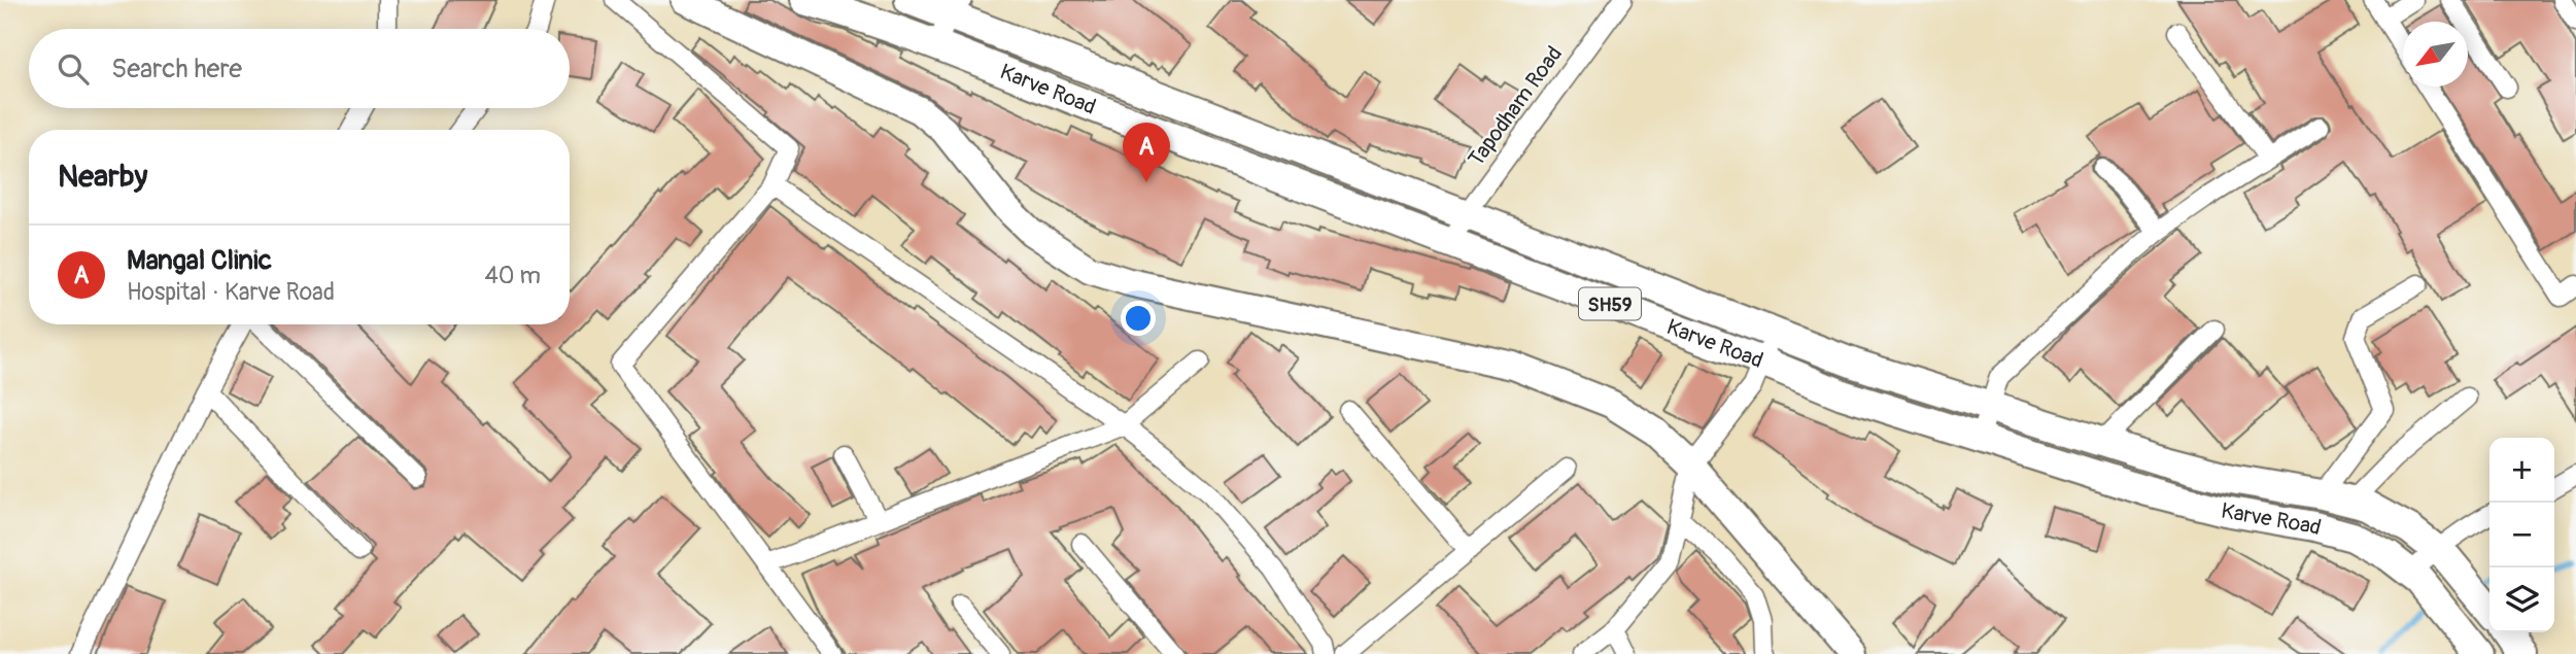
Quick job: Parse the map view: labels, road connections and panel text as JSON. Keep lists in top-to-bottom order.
{
  "streets": {
    "main road": ["Karve Road", "SH59"],
    "street": ["Tapodham Road"]
  },
  "crossings": [
    ["Karve Road", "Tapodham Road"]
  ],
  "north": "bottom left",
  "page": {
    "search": "Search here",
    "pins": "A",
    "heading": "Nearby",
    "list": [
      {
        "mark": "A",
        "name": "Mangal Clinic",
        "note": "Hospital · Karve Road",
        "value": "40 m"
      }
    ],
    "map_buttons": ["+", "−"]
  }
}
